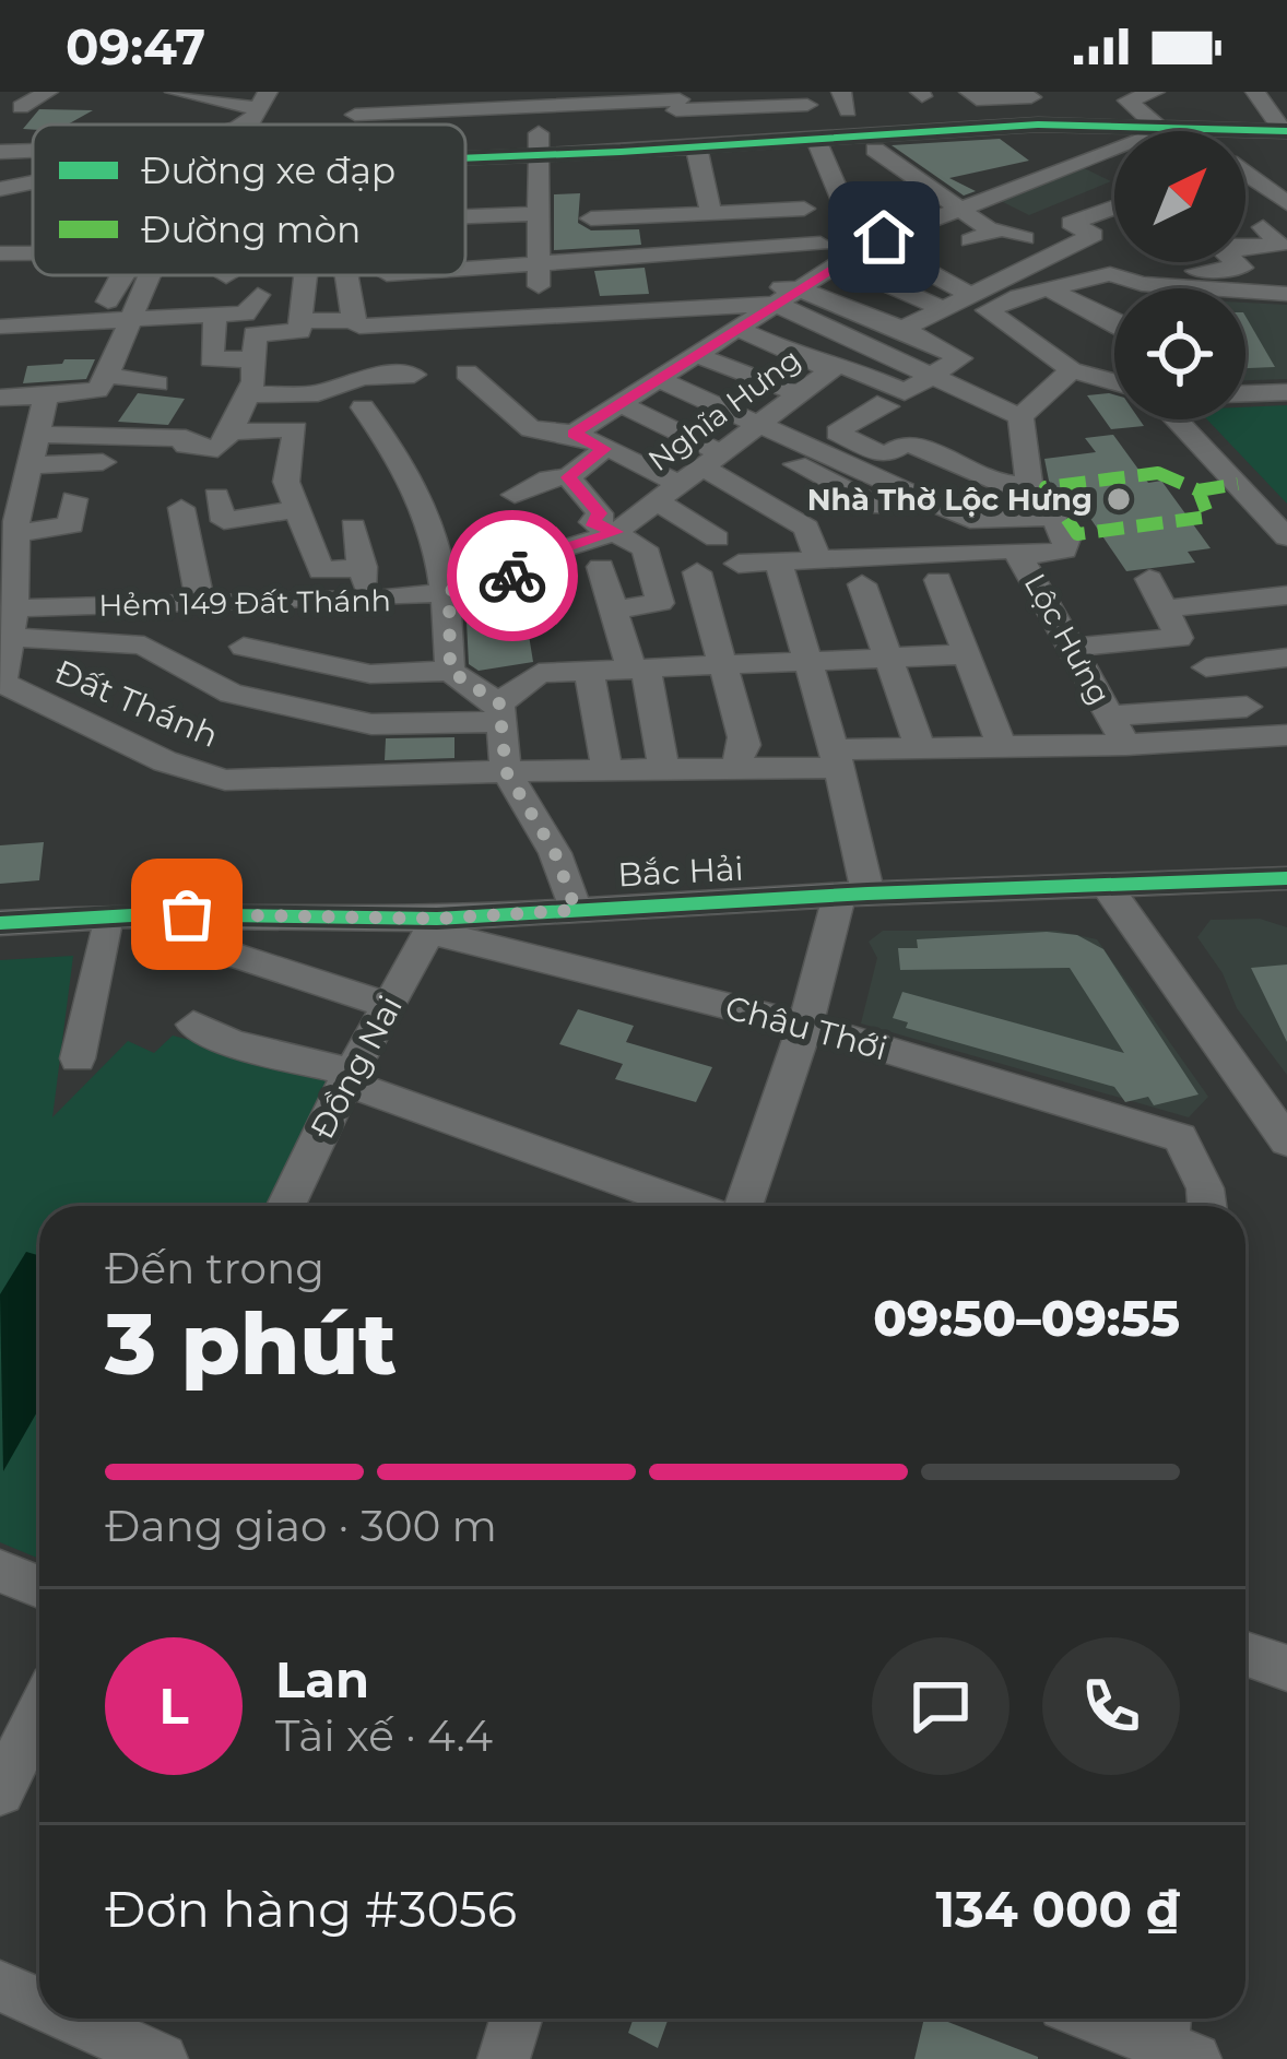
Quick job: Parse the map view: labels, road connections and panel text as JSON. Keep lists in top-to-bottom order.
{
  "streets": {
    "street": [
      "Nghĩa Hưng",
      "Hẻm 149 Đất Thánh",
      "Lộc Hưng",
      "Đất Thánh",
      "Bắc Hải",
      "Châu Thới",
      "Đồng Nai"
    ]
  },
  "crossings": [
    ["Nghĩa Hưng", "Hẻm 149 Đất Thánh"],
    ["Hẻm 149 Đất Thánh", "Đất Thánh"],
    ["Bắc Hải", "Châu Thới"],
    ["Bắc Hải", "Đồng Nai"],
    ["Châu Thới", "Đồng Nai"]
  ],
  "places": ["Nhà Thờ Lộc Hưng"],
  "legend": ["Đường xe đạp", "Đường mòn"],
  "north": "top right",
  "page": {
    "status": "09:47",
    "heading": ["3 phút", "Đến trong", "09:50–09:55"],
    "panel": [
      "Lan",
      "Tài xế · 4.4",
      "Đơn hàng #3056",
      "134 000 ₫"
    ],
    "bar": "Đang giao · 300 m",
    "round": "L"
  }
}
